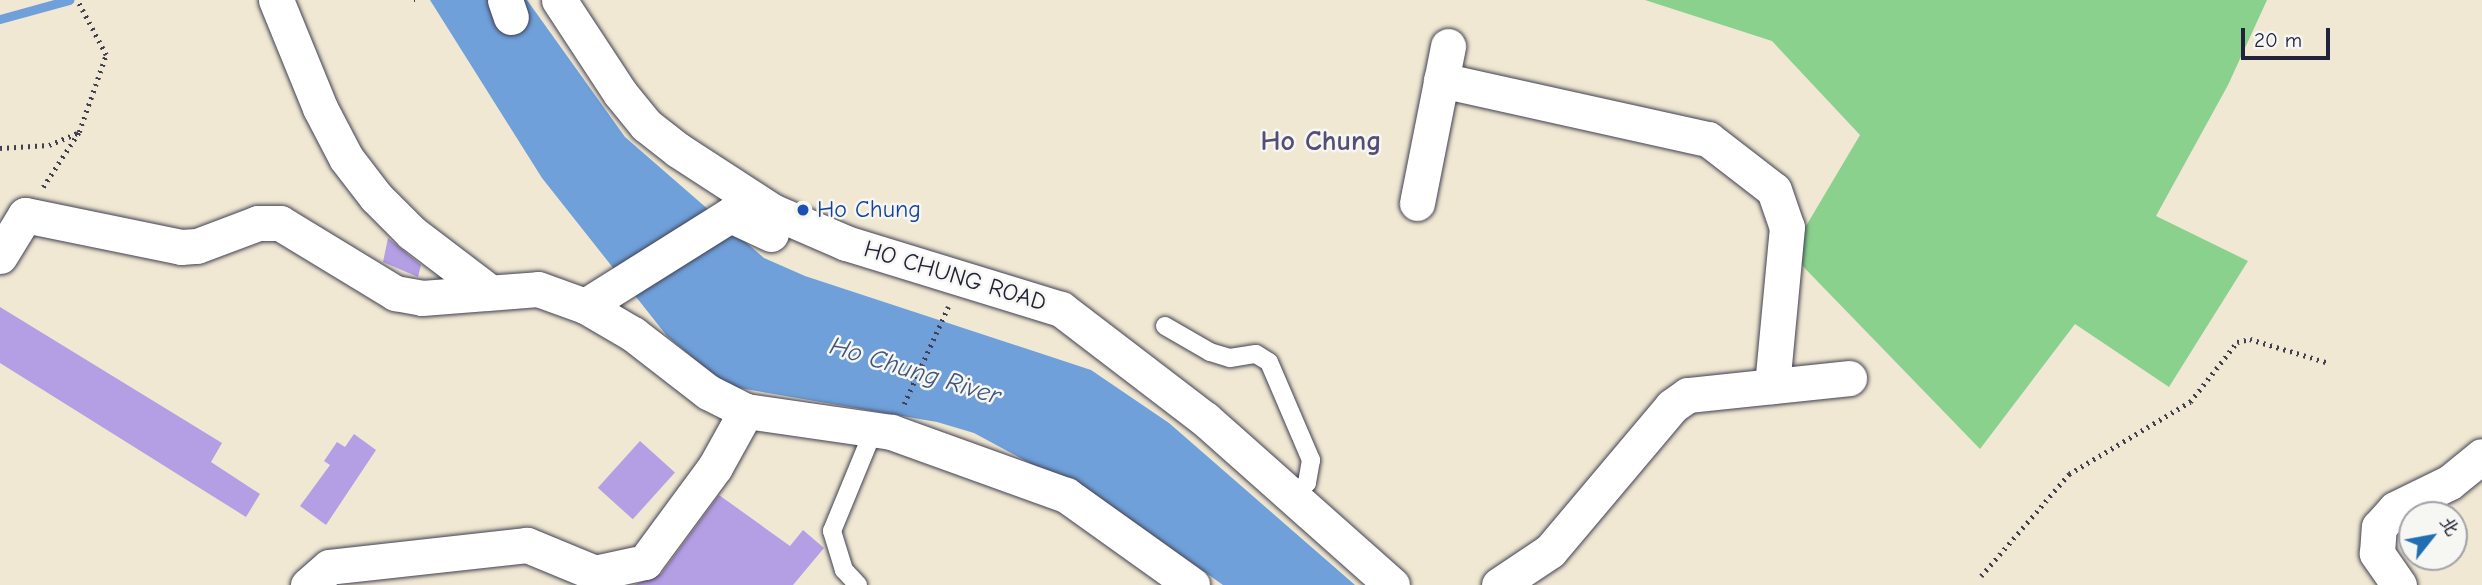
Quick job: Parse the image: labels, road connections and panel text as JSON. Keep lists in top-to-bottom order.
{
  "streets": {
    "street": ["HO CHUNG ROAD"]
  },
  "districts": ["Ho Chung"],
  "water": ["Ho Chung River"],
  "places": ["Ho Chung"],
  "scale_bar": "20 m",
  "north": "top right"
}
